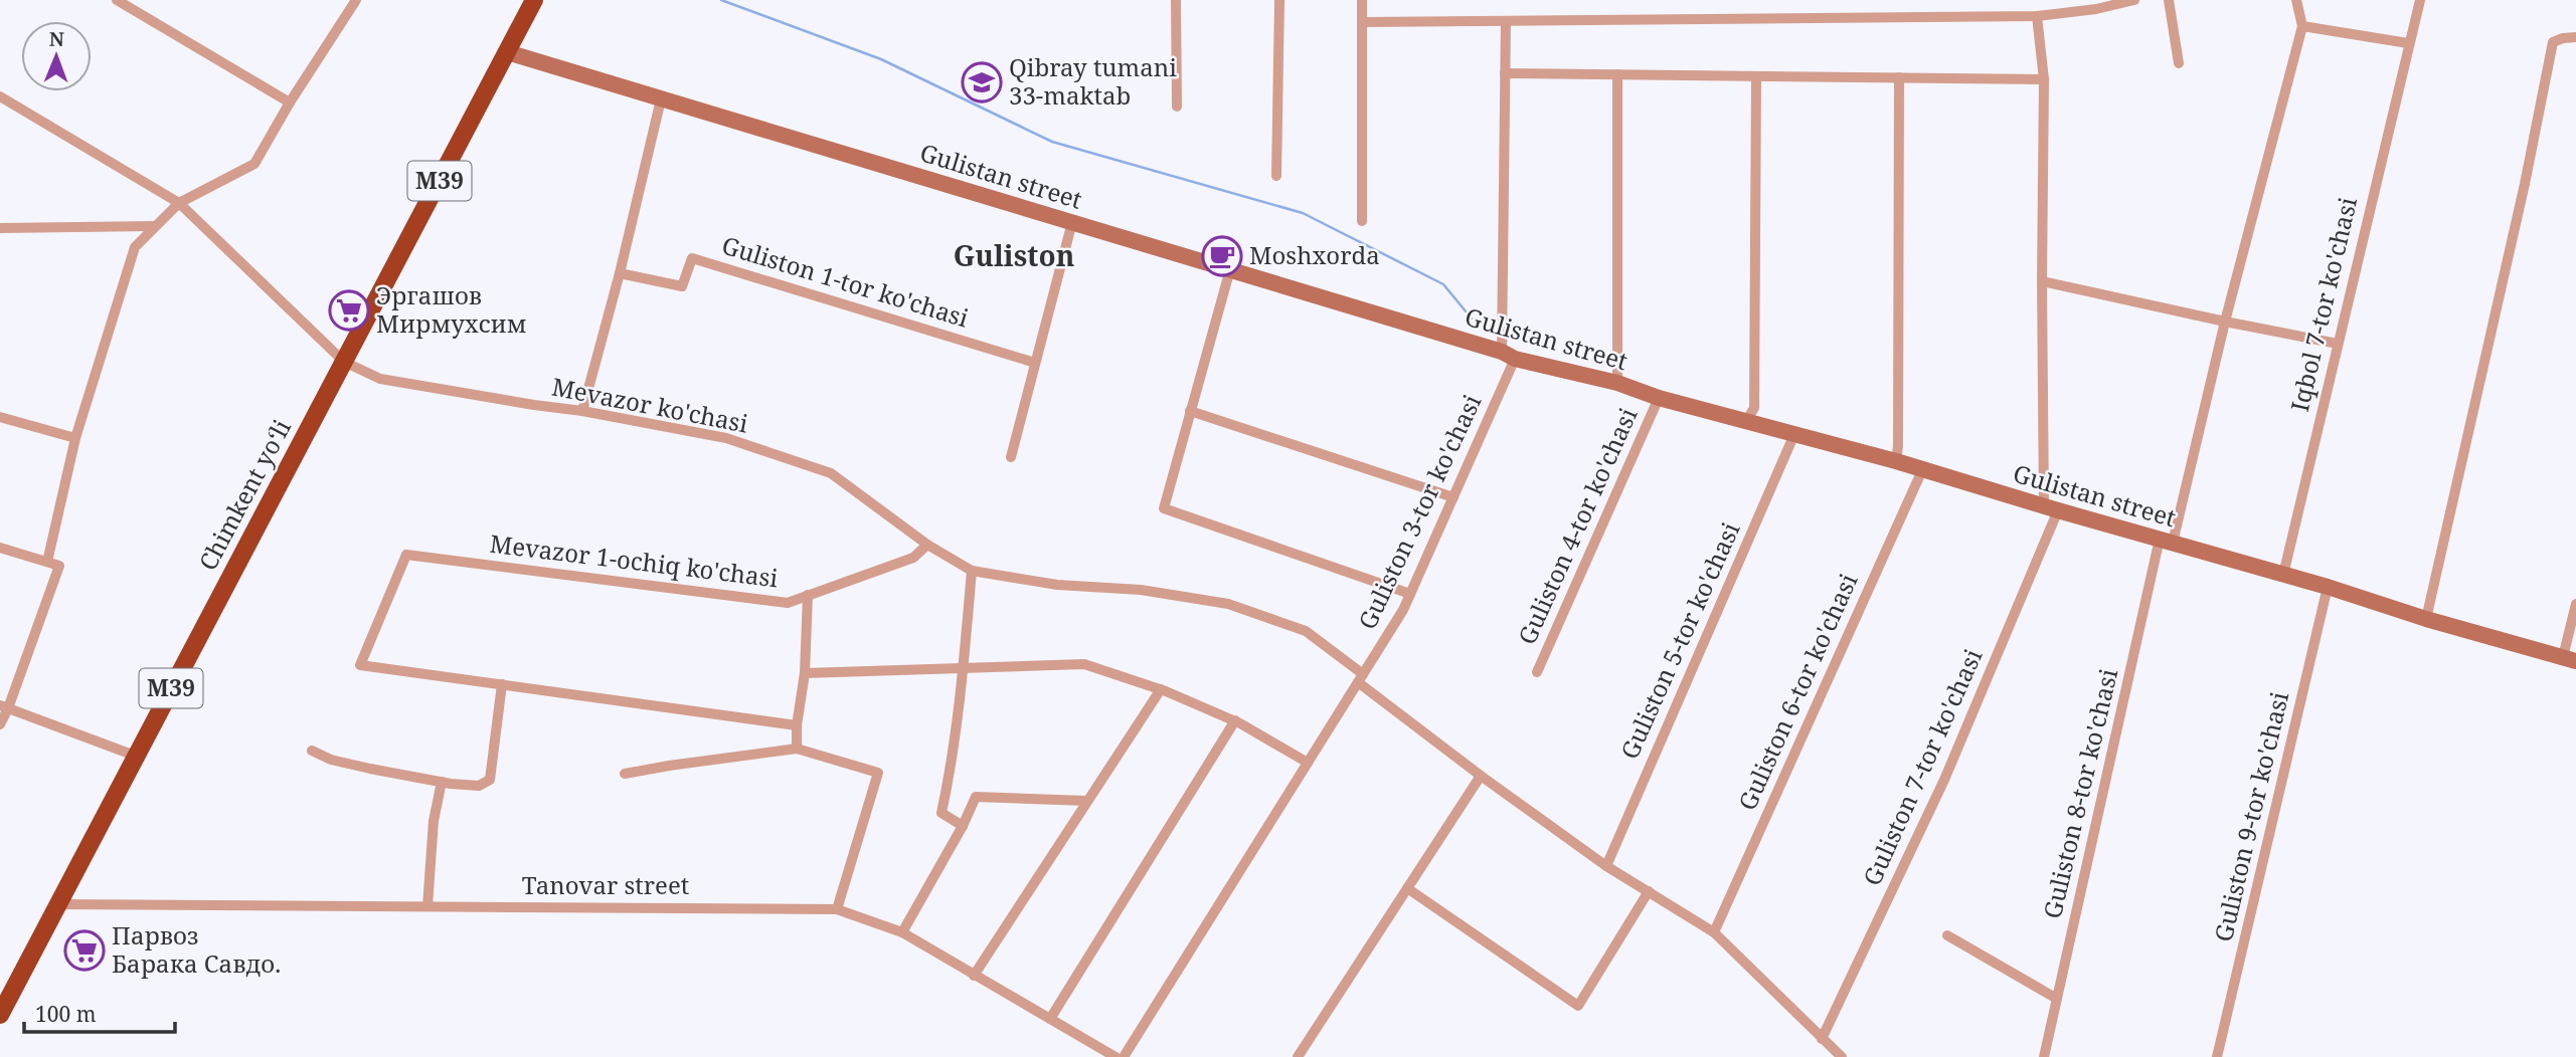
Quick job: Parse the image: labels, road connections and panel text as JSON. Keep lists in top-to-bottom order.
{
  "streets": {
    "highway": ["M39", "Chimkent yo‘li"],
    "main road": ["Gulistan street"],
    "street": [
      "Guliston 1-tor ko'chasi",
      "Iqbol 7-tor ko'chasi",
      "Mevazor ko'chasi",
      "Guliston 3-tor ko'chasi",
      "Guliston 4-tor ko'chasi",
      "Mevazor 1-ochiq ko'chasi",
      "Guliston 5-tor ko'chasi",
      "Guliston 6-tor ko'chasi",
      "Guliston 7-tor ko'chasi",
      "Guliston 8-tor ko'chasi",
      "Guliston 9-tor ko'chasi",
      "Tanovar street"
    ]
  },
  "crossings": [
    ["Gulistan street", "Iqbol 7-tor ko'chasi"],
    ["Gulistan street", "Chimkent yo‘li"],
    ["Gulistan street", "Guliston 3-tor ko'chasi"],
    ["Gulistan street", "Guliston 4-tor ko'chasi"],
    ["Gulistan street", "Guliston 5-tor ko'chasi"],
    ["Gulistan street", "Guliston 6-tor ko'chasi"],
    ["Gulistan street", "Guliston 7-tor ko'chasi"],
    ["Gulistan street", "Guliston 8-tor ko'chasi"],
    ["Gulistan street", "Guliston 9-tor ko'chasi"],
    ["Mevazor ko'chasi", "Chimkent yo‘li"],
    ["Mevazor ko'chasi", "Guliston 3-tor ko'chasi"],
    ["Mevazor ko'chasi", "Mevazor 1-ochiq ko'chasi"],
    ["Mevazor ko'chasi", "Guliston 5-tor ko'chasi"],
    ["Mevazor ko'chasi", "Guliston 6-tor ko'chasi"],
    ["Mevazor ko'chasi", "Guliston 7-tor ko'chasi"],
    ["Chimkent yo‘li", "Tanovar street"]
  ],
  "districts": ["Guliston"],
  "places": {
    "school or university": ["Qibray tumani 33-maktab"],
    "cafe": ["Moshxorda"],
    "supermarket": ["Эргашов Мирмухсим", "Парвоз Барака Савдо."]
  },
  "scale_bar": "100 m",
  "north": "top"
}
